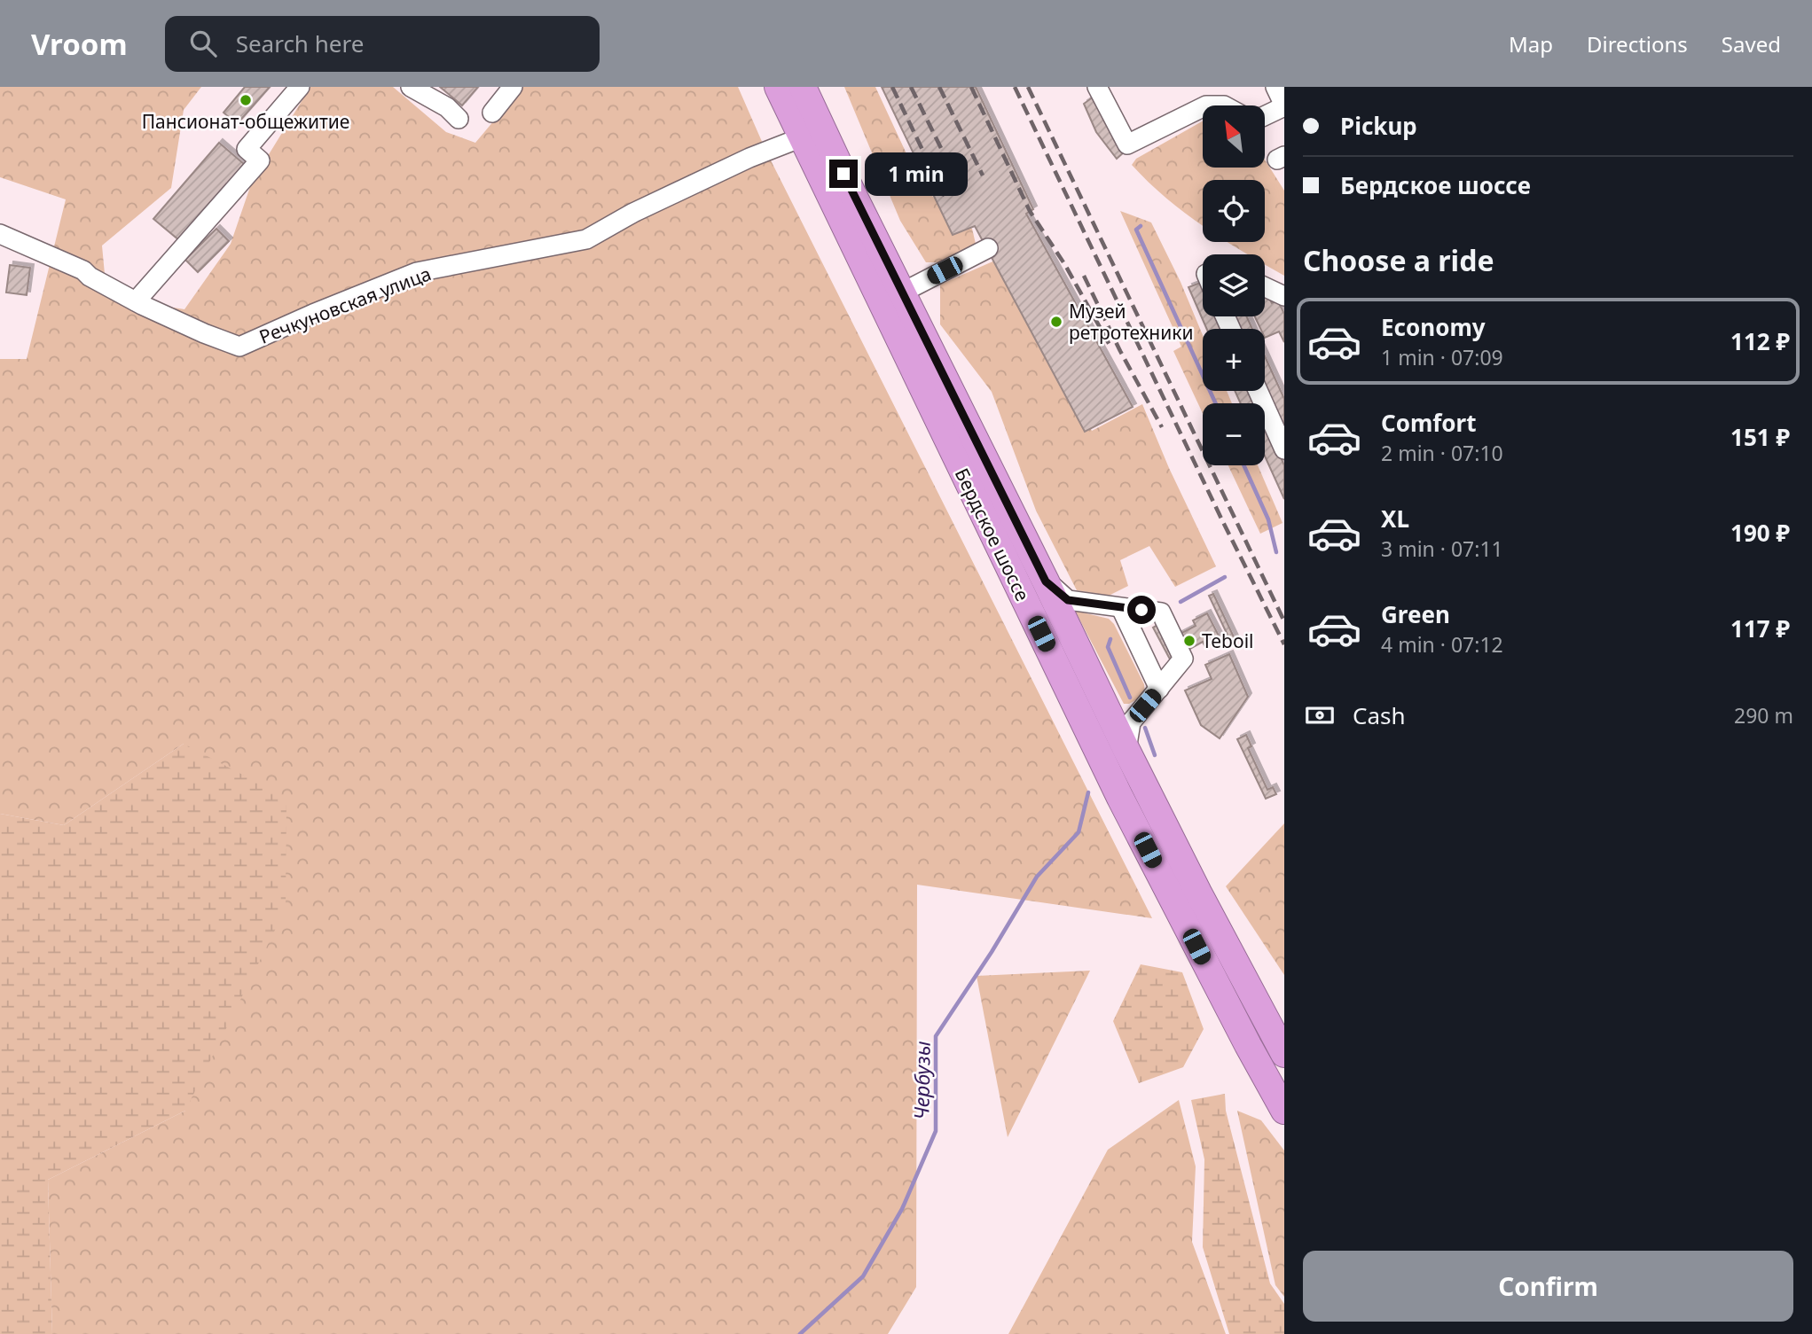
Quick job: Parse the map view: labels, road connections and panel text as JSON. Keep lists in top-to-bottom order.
{
  "streets": {
    "highway": ["Бердское шоссе"],
    "street": ["Речкуновская улица"]
  },
  "crossings": [
    ["Речкуновская улица", "Бердское шоссе"]
  ],
  "water": ["Чербузы"],
  "places": ["Пансионат-общежитие", "Музей ретротехники", "Teboil"],
  "north": "top left",
  "page": {
    "header": "Vroom",
    "search": "Search here",
    "nav": ["Map", "Directions", "Saved"],
    "banner": ["Pickup", "Бердское шоссе"],
    "map_buttons": ["+", "−"],
    "bubble": "1 min",
    "heading": "Choose a ride",
    "list": [
      {
        "name": "Economy",
        "note": "1 min · 07:09",
        "value": "112 ₽"
      },
      {
        "name": "Comfort",
        "note": "2 min · 07:10",
        "value": "151 ₽"
      },
      {
        "name": "XL",
        "note": "3 min · 07:11",
        "value": "190 ₽"
      },
      {
        "name": "Green",
        "note": "4 min · 07:12",
        "value": "117 ₽"
      }
    ],
    "pay": ["Cash", "290 m"],
    "buttons": "Confirm"
  }
}
